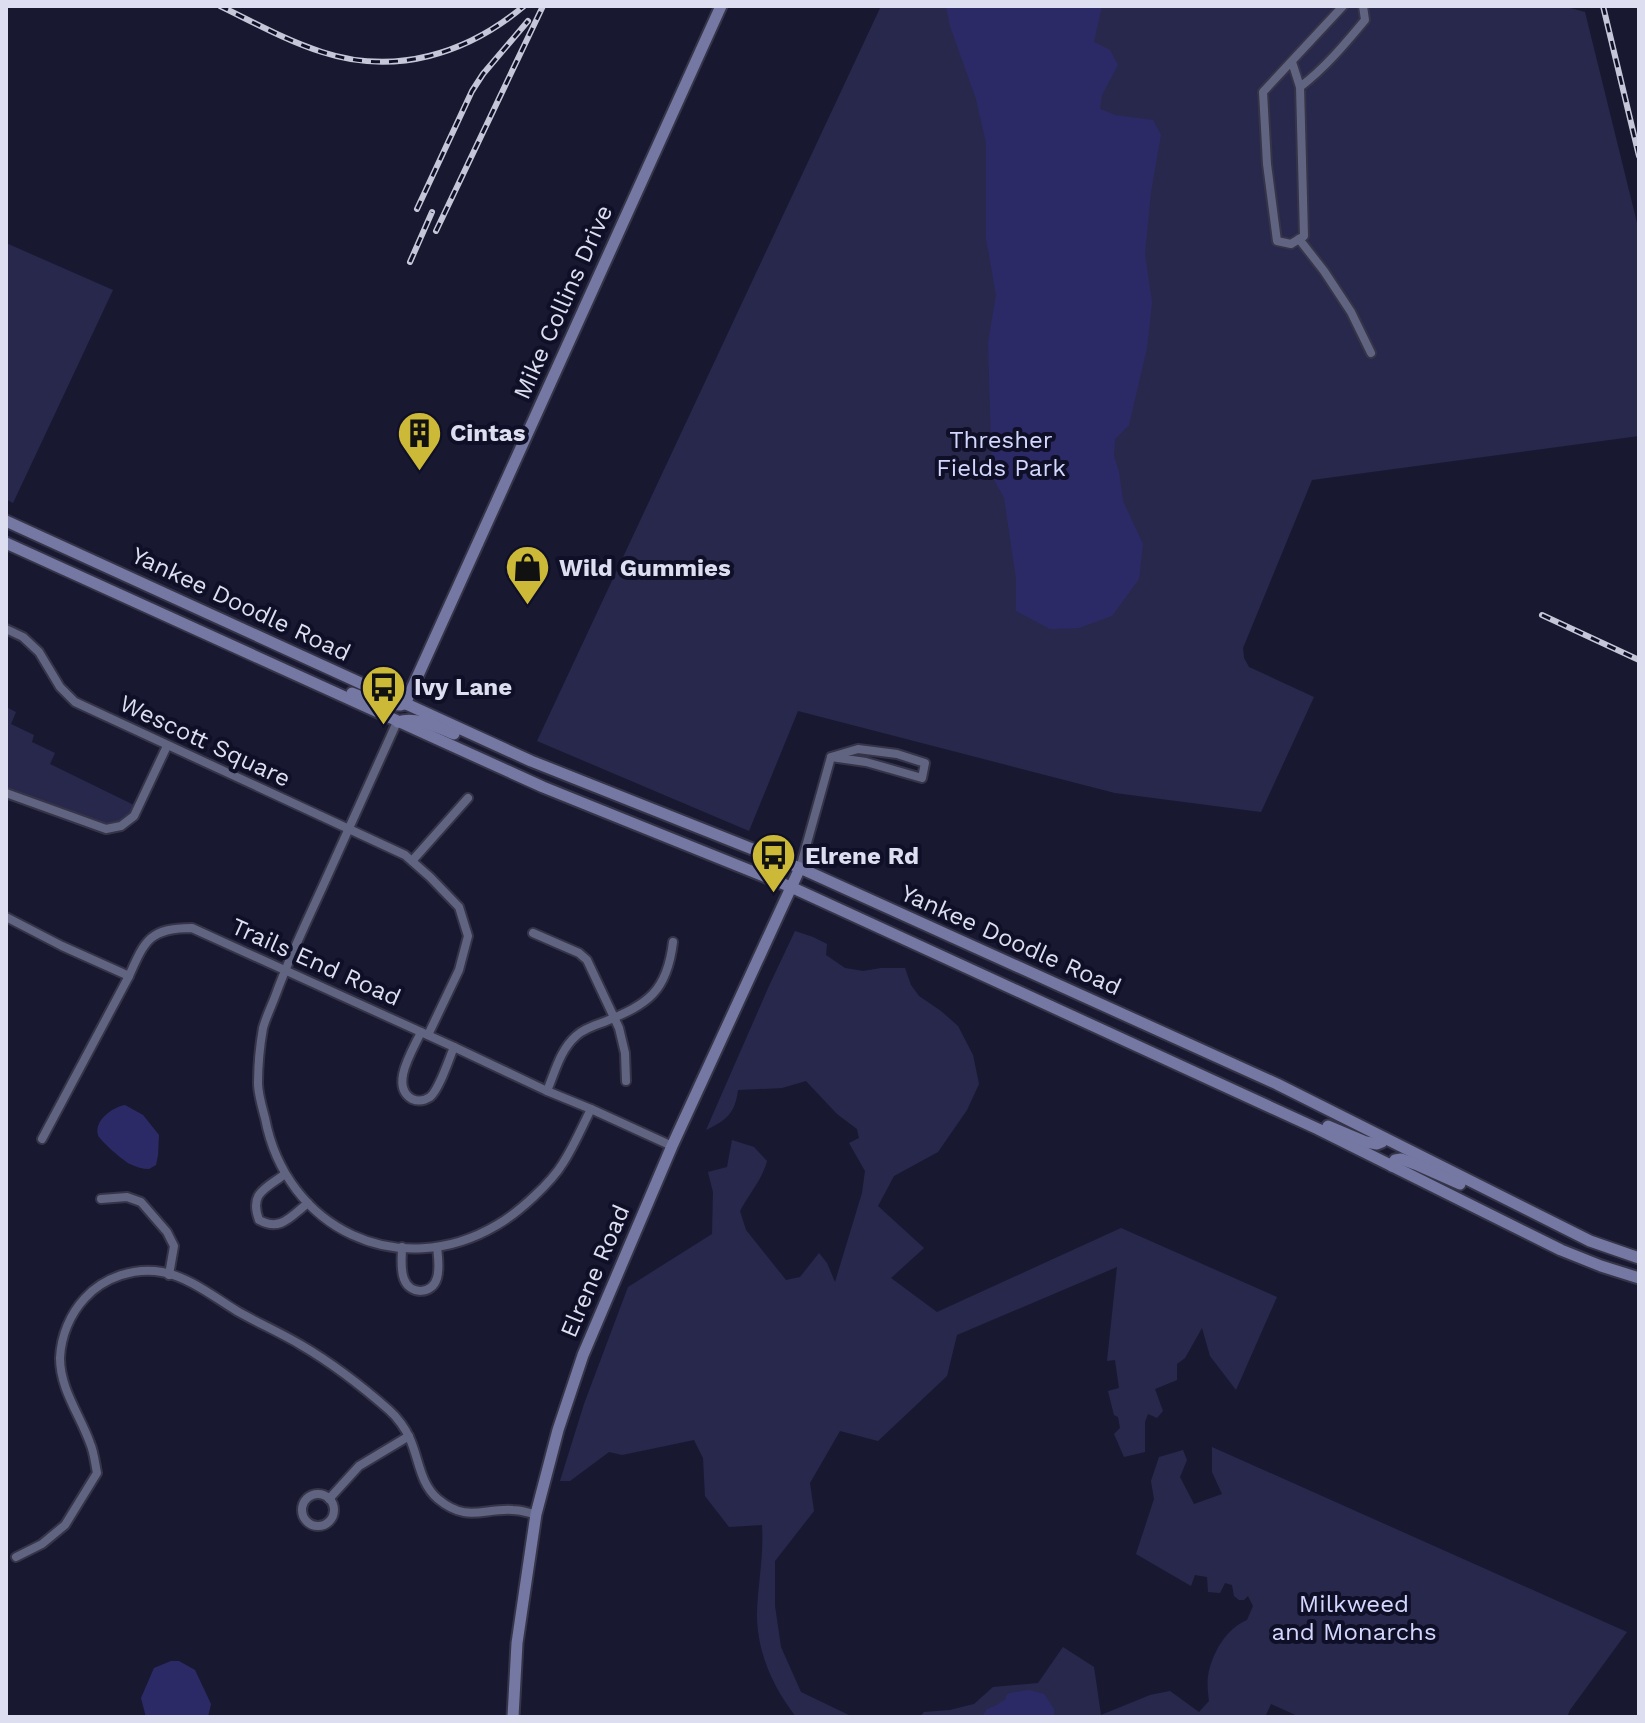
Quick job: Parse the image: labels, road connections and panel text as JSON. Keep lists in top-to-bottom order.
{
  "streets": {
    "main road": ["Mike Collins Drive", "Yankee Doodle Road", "Elrene Road"],
    "street": ["Wescott Square", "Trails End Road"]
  },
  "crossings": [
    ["Mike Collins Drive", "Yankee Doodle Road"],
    ["Yankee Doodle Road", "Elrene Road"],
    ["Wescott Square", "Trails End Road"],
    ["Trails End Road", "Elrene Road"]
  ],
  "parks": ["Thresher Fields Park", "Milkweed and Monarchs"],
  "places": {
    "building": ["Cintas"],
    "shop": ["Wild Gummies"],
    "bus stop": ["Ivy Lane", "Elrene Rd"]
  }
}
